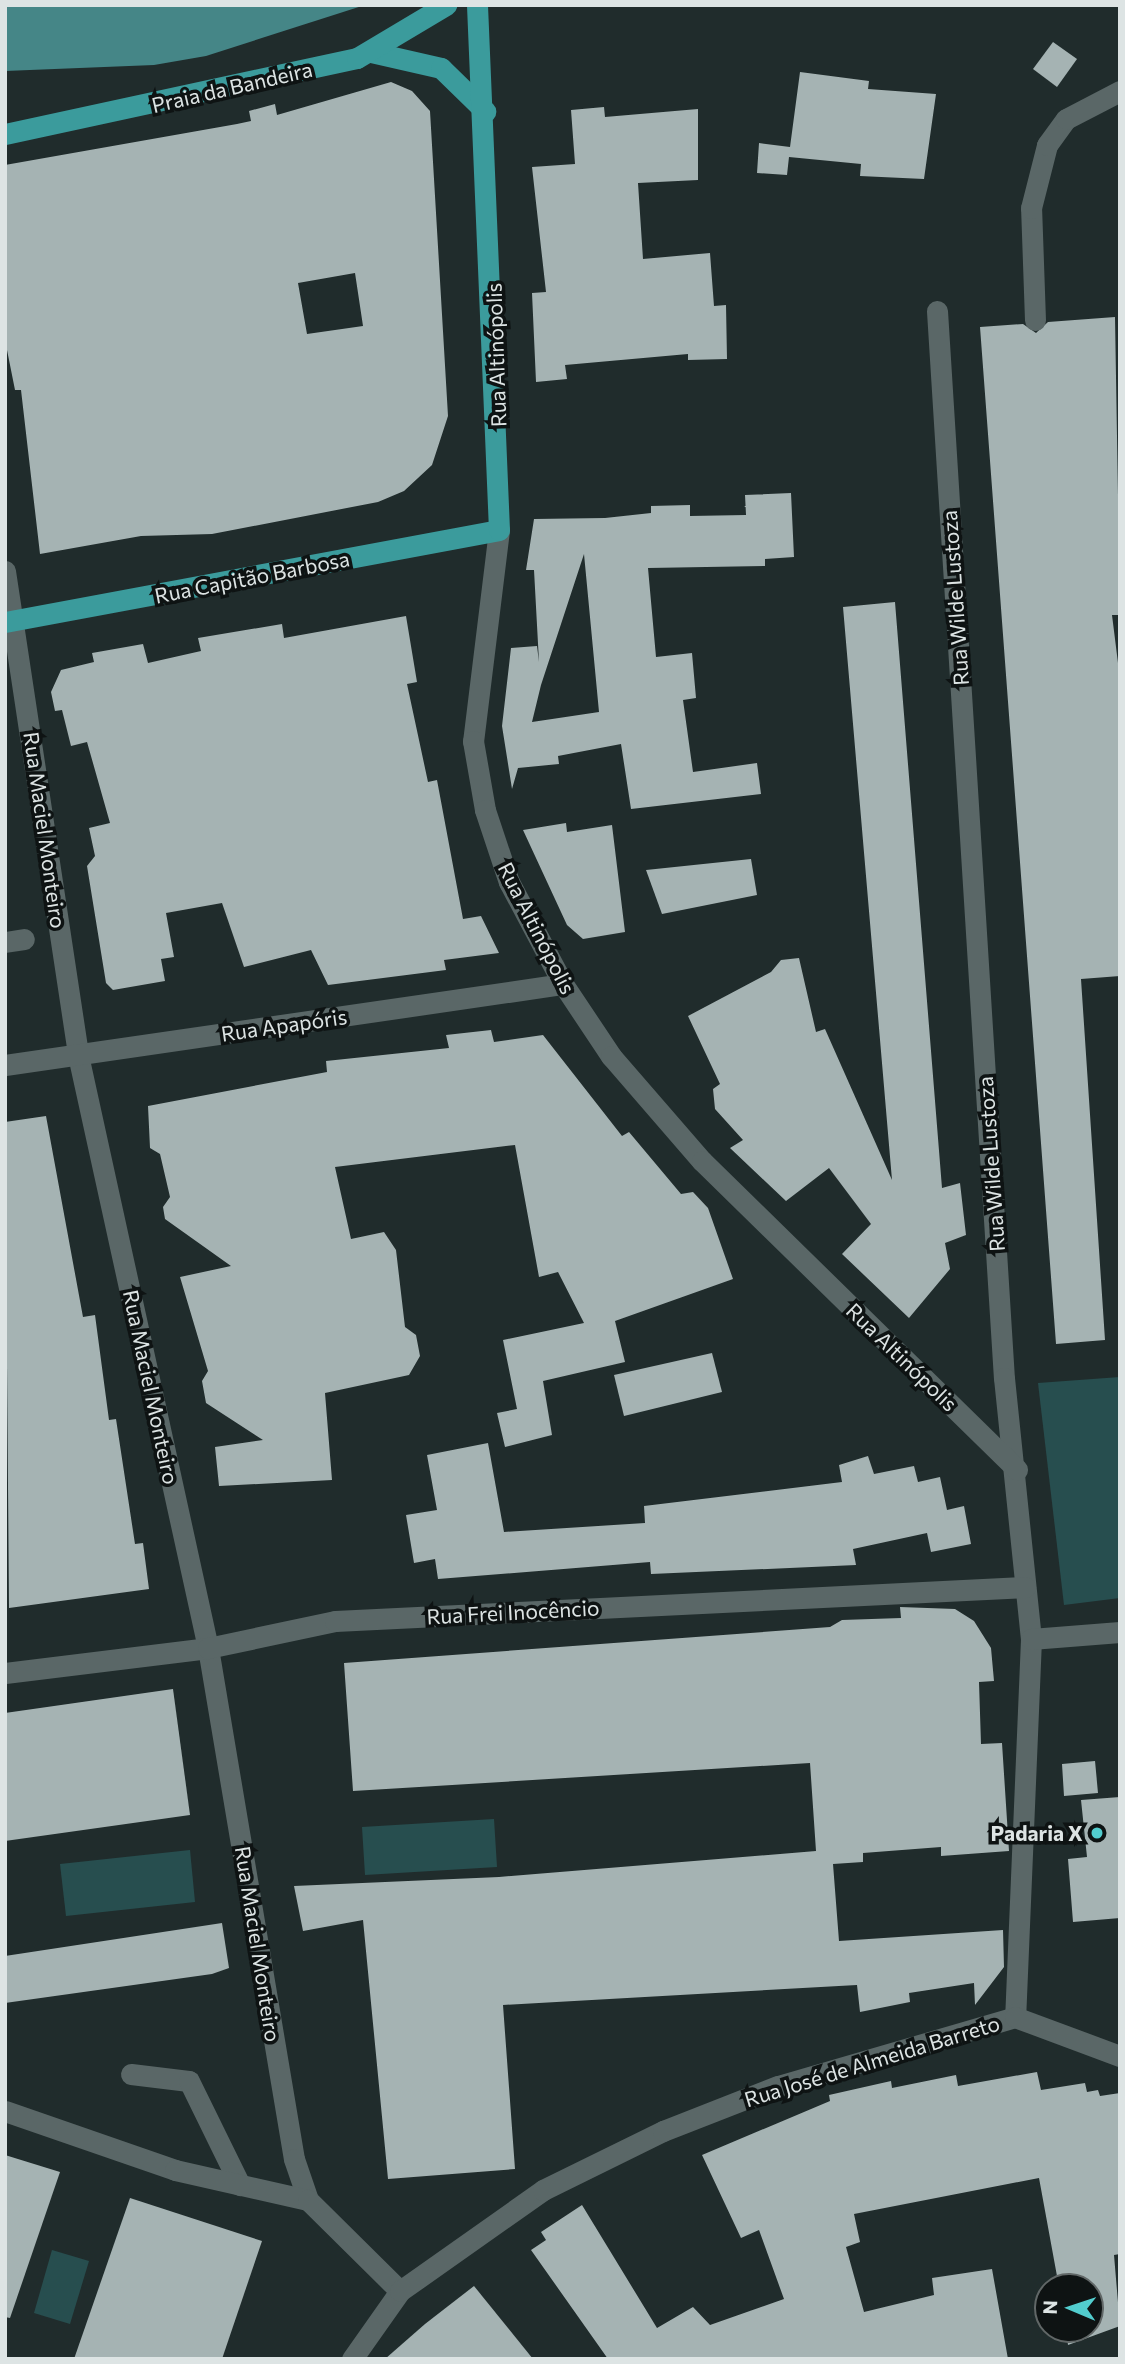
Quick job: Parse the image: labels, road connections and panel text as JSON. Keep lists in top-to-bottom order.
{
  "streets": {
    "main road": ["Praia da Bandeira", "Rua Altinópolis", "Rua Capitão Barbosa"],
    "street": [
      "Rua Wilde Lustoza",
      "Rua Maciel Monteiro",
      "Rua Apapóris",
      "Rua Frei Inocêncio",
      "Rua José de Almeida Barreto"
    ]
  },
  "crossings": [
    ["Rua Altinópolis", "Rua Capitão Barbosa"],
    ["Rua Altinópolis", "Rua Wilde Lustoza"],
    ["Rua Altinópolis", "Rua Apapóris"],
    ["Rua Capitão Barbosa", "Rua Maciel Monteiro"],
    ["Rua Wilde Lustoza", "Rua Frei Inocêncio"],
    ["Rua Wilde Lustoza", "Rua José de Almeida Barreto"],
    ["Rua Maciel Monteiro", "Rua Apapóris"],
    ["Rua Maciel Monteiro", "Rua Frei Inocêncio"]
  ],
  "places": ["Padaria X"],
  "north": "left"
}
